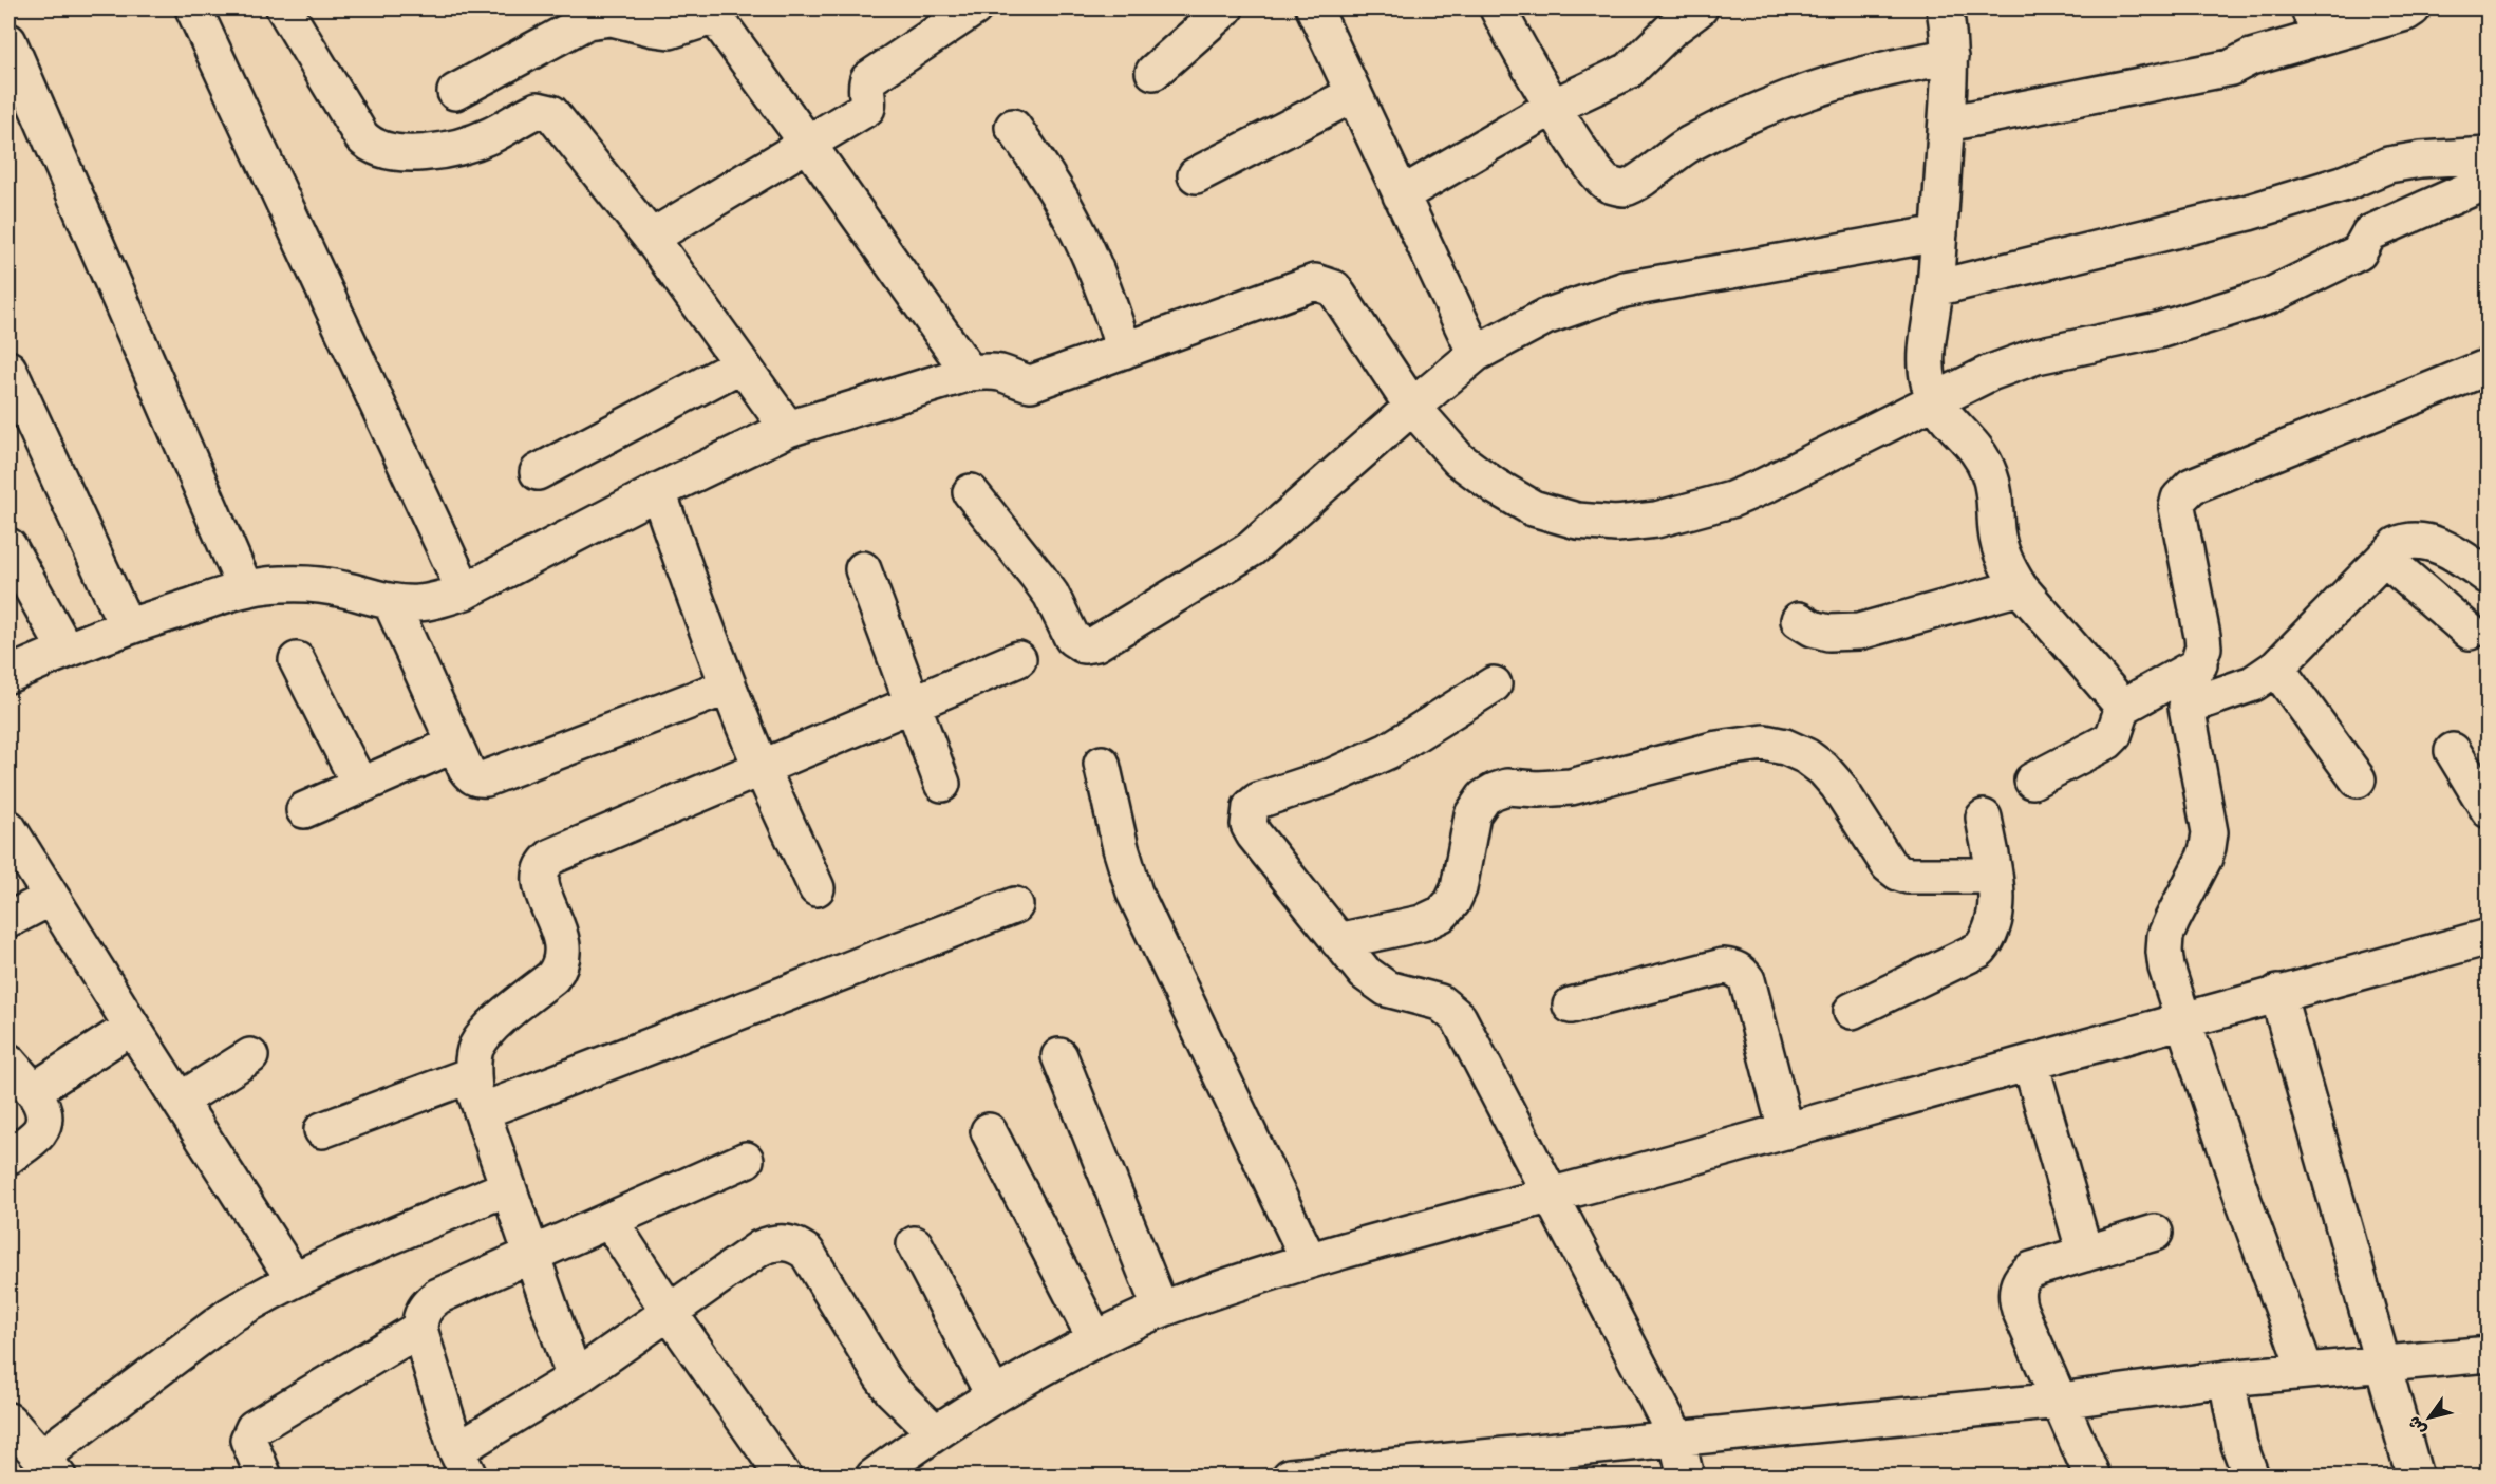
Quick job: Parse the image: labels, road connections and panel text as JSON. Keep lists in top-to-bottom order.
{
  "north": "bottom left"
}
